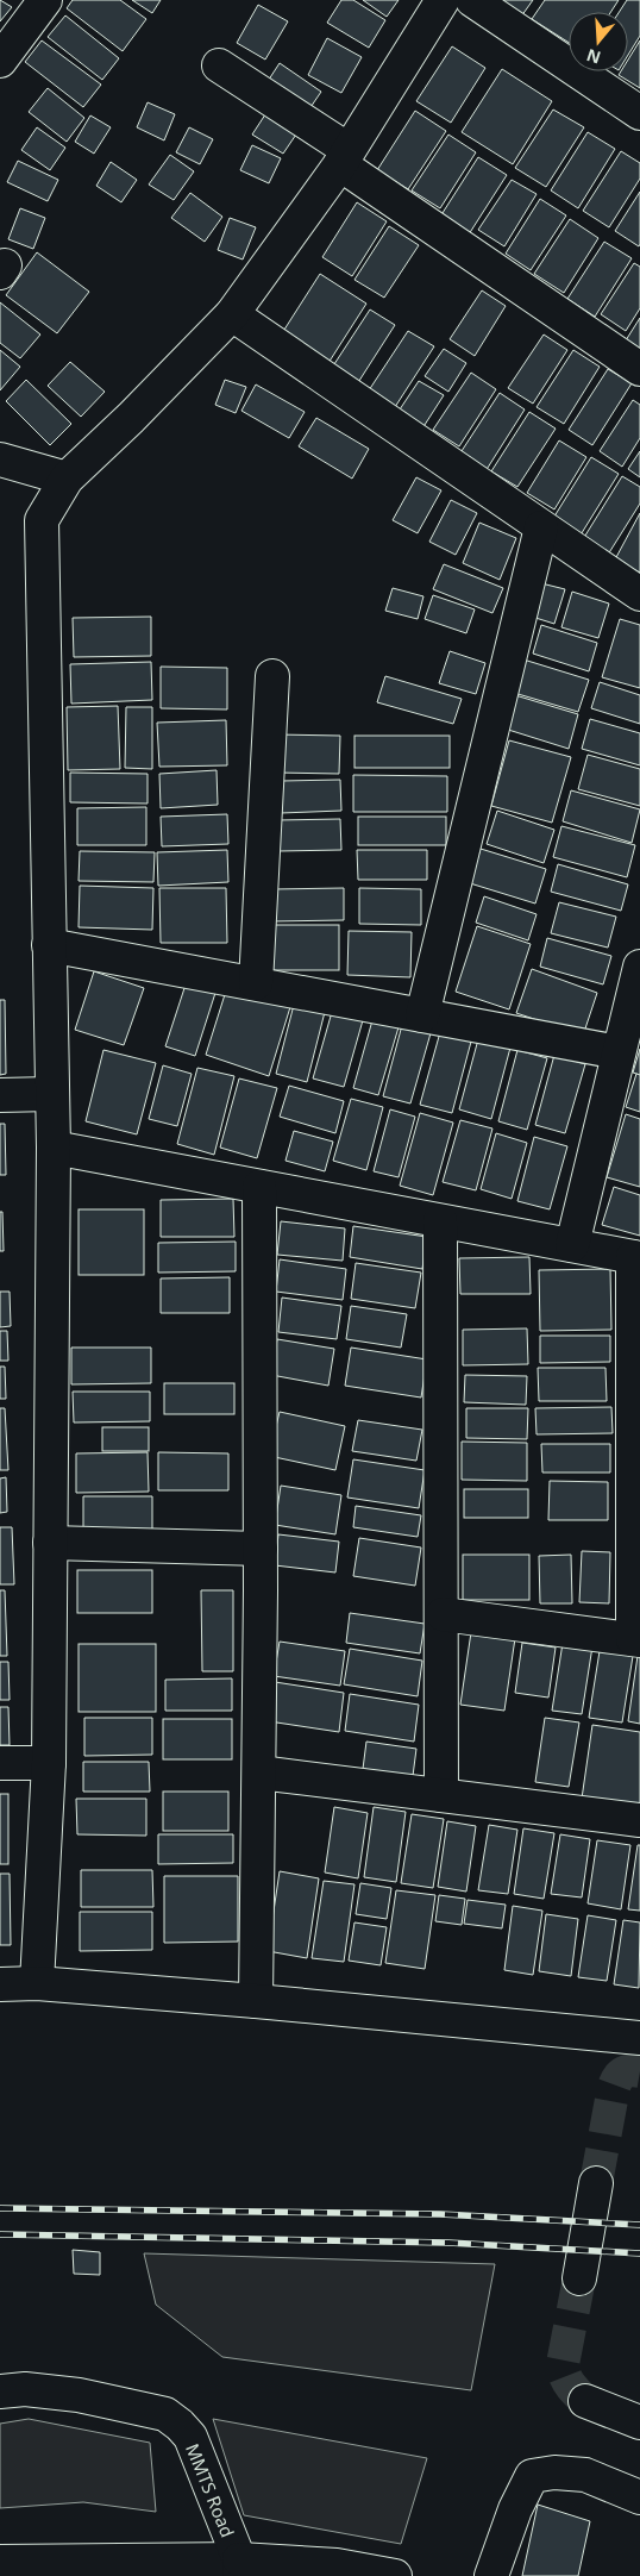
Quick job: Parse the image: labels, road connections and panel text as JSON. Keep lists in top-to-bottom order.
{
  "streets": {
    "street": ["MMTS Road"]
  },
  "north": "bottom"
}
